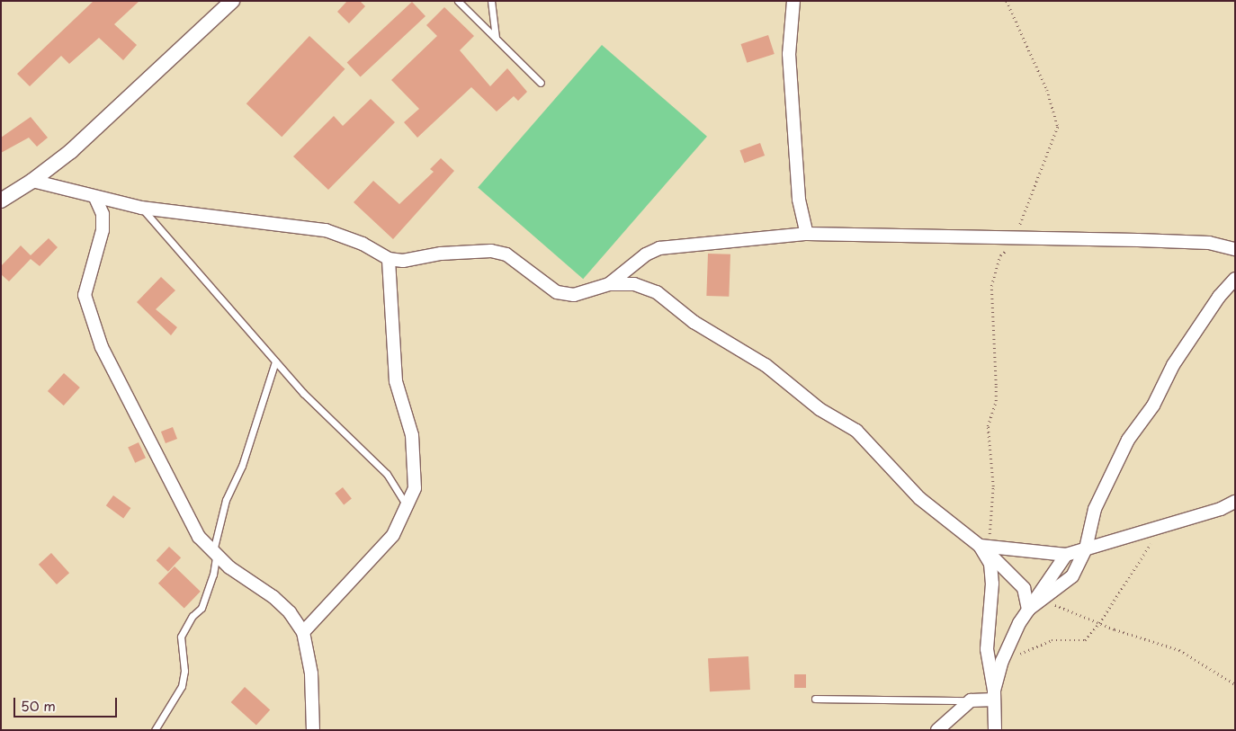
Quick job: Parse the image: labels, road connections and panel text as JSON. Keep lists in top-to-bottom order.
{
  "scale_bar": "50 m"
}
